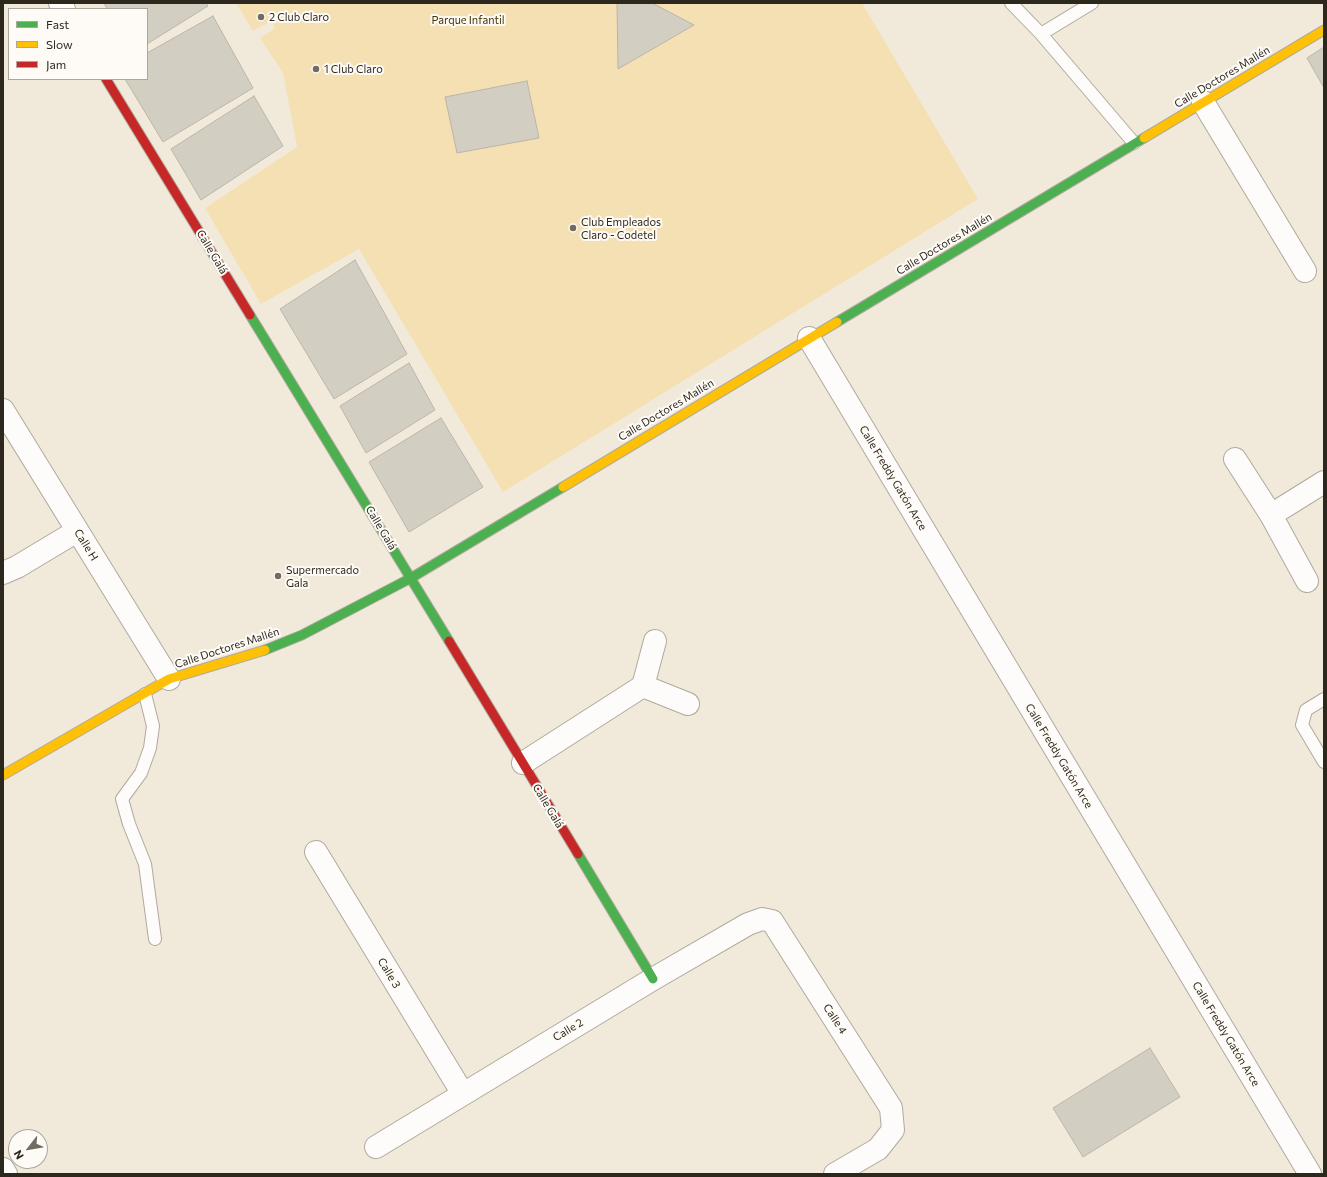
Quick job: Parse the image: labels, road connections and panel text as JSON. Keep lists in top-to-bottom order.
{
  "streets": {
    "street": [
      "Calle Doctores Mallén",
      "Calle Galá",
      "Calle Freddy Gatón Arce",
      "Calle H",
      "Calle 3",
      "Calle 4",
      "Calle 2"
    ]
  },
  "crossings": [
    ["Calle Doctores Mallén", "Calle Galá"],
    ["Calle Doctores Mallén", "Calle Freddy Gatón Arce"],
    ["Calle Doctores Mallén", "Calle H"],
    ["Calle Galá", "Calle 2"],
    ["Calle 3", "Calle 2"],
    ["Calle 4", "Calle 2"]
  ],
  "parks": ["Parque Infantil"],
  "places": [
    "2 Club Claro",
    "1 Club Claro",
    "Club Empleados Claro - Codetel",
    "Supermercado Gala"
  ],
  "legend": ["Fast", "Slow", "Jam"],
  "north": "bottom left"
}
